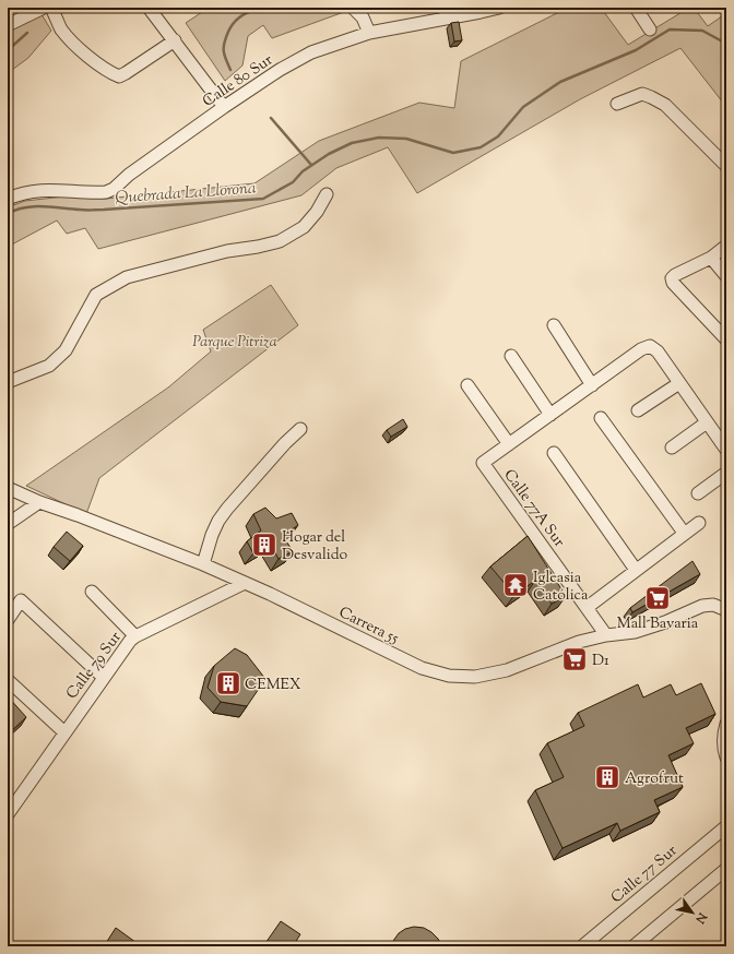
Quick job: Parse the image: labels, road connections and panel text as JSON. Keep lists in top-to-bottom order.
{
  "streets": {
    "street": [
      "Calle 80 Sur",
      "Calle 77A Sur",
      "Carrera 55",
      "Calle 79 Sur",
      "Calle 77 Sur"
    ]
  },
  "crossings": [
    ["Calle 77A Sur", "Carrera 55"],
    ["Carrera 55", "Calle 79 Sur"]
  ],
  "water": ["Quebrada La Llorona"],
  "parks": ["Parque Pitriza"],
  "places": {
    "building": ["Hogar del Desvalido", "CEMEX", "Agrofrut"],
    "temple": ["Igleasia Católica"],
    "supermarket": ["Mall Bavaria", "D1"]
  },
  "north": "bottom right"
}
